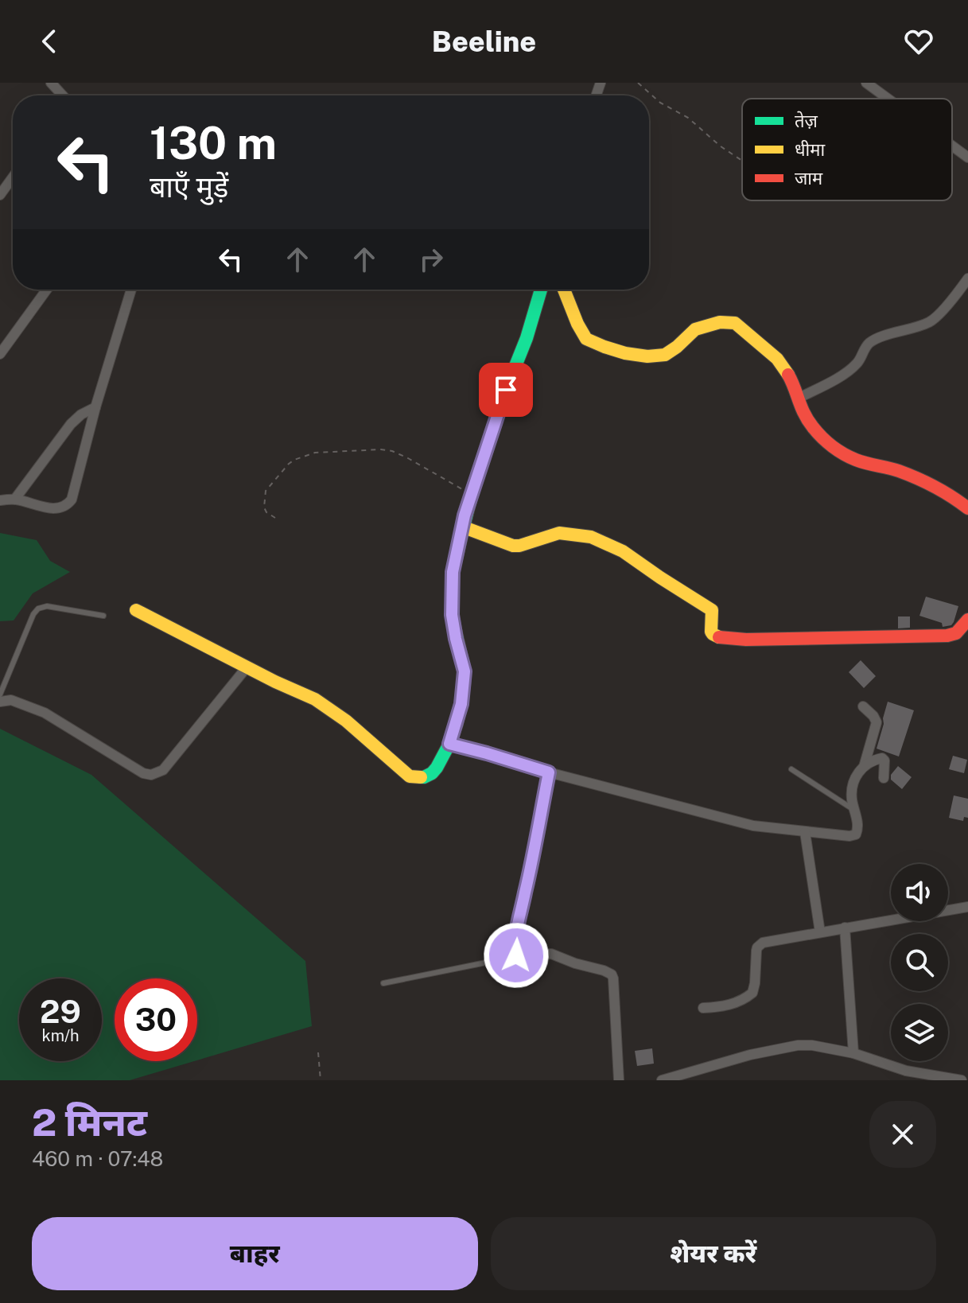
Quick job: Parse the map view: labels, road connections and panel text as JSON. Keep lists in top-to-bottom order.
{
  "legend": ["तेज़", "धीमा", "जाम"],
  "page": {
    "header": "Beeline",
    "turn": ["130 m", "बाएँ मुड़ें"],
    "speed": "29 km/h",
    "limit": "30",
    "heading": ["2 मिनट", "460 m · 07:48"],
    "buttons": ["बाहर", "शेयर करें"]
  }
}
